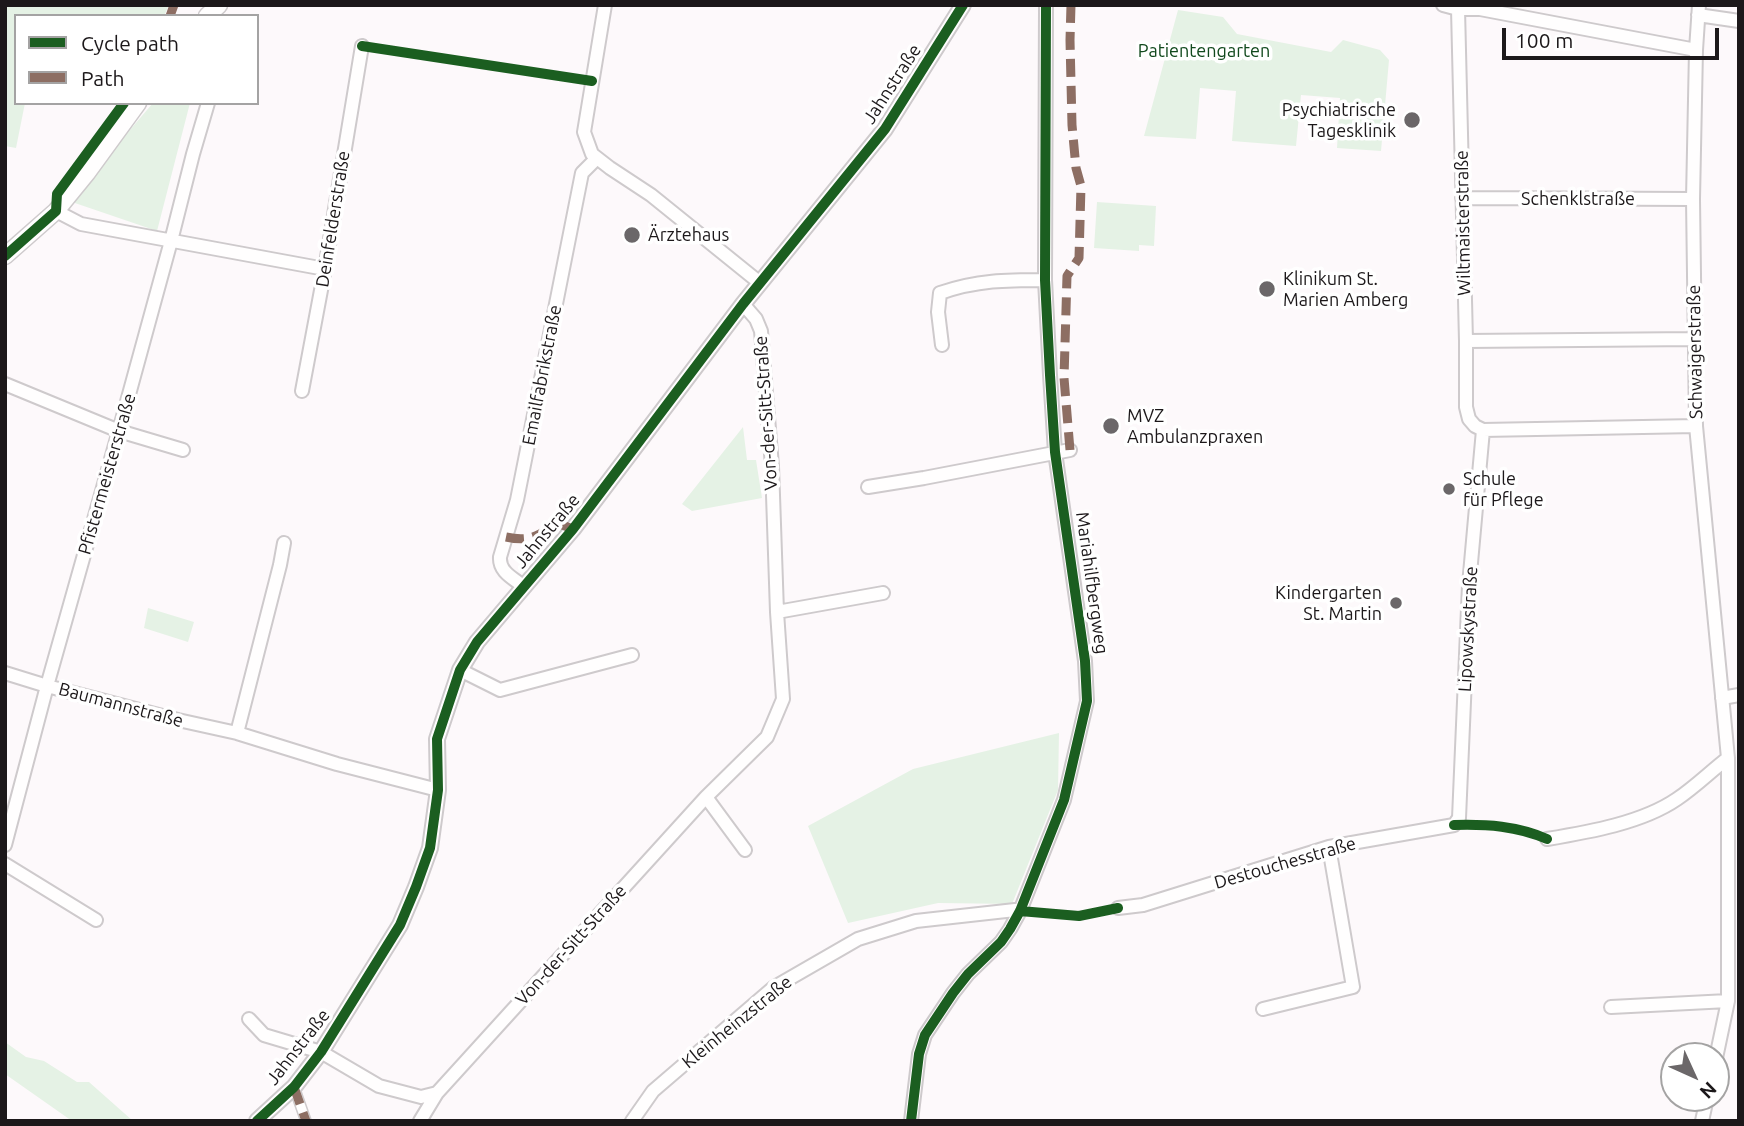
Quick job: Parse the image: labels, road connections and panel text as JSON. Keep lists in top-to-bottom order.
{
  "streets": {
    "street": [
      "Jahnstraße",
      "Schenklstraße",
      "Deinfelderstraße",
      "Wiltmaisterstraße",
      "Schwaigerstraße",
      "Emailfabrikstraße",
      "Von-der-Sitt-Straße",
      "Pfistermeisterstraße",
      "Mariahilfbergweg",
      "Lipowskystraße",
      "Baumannstraße",
      "Destouchesstraße",
      "Kleinheinzstraße"
    ]
  },
  "crossings": [
    ["Jahnstraße", "Emailfabrikstraße"],
    ["Jahnstraße", "Von-der-Sitt-Straße"],
    ["Jahnstraße", "Baumannstraße"],
    ["Schenklstraße", "Wiltmaisterstraße"],
    ["Schenklstraße", "Schwaigerstraße"],
    ["Wiltmaisterstraße", "Lipowskystraße"],
    ["Pfistermeisterstraße", "Baumannstraße"],
    ["Mariahilfbergweg", "Kleinheinzstraße"],
    ["Lipowskystraße", "Destouchesstraße"]
  ],
  "parks": ["Patientengarten"],
  "places": [
    "Psychiatrische Tagesklinik",
    "Ärztehaus",
    "Klinikum St. Marien Amberg",
    "MVZ Ambulanzpraxen",
    "Schule für Pflege",
    "Kindergarten St. Martin"
  ],
  "legend": ["Cycle path", "Path"],
  "scale_bar": "100 m",
  "north": "bottom right"
}
